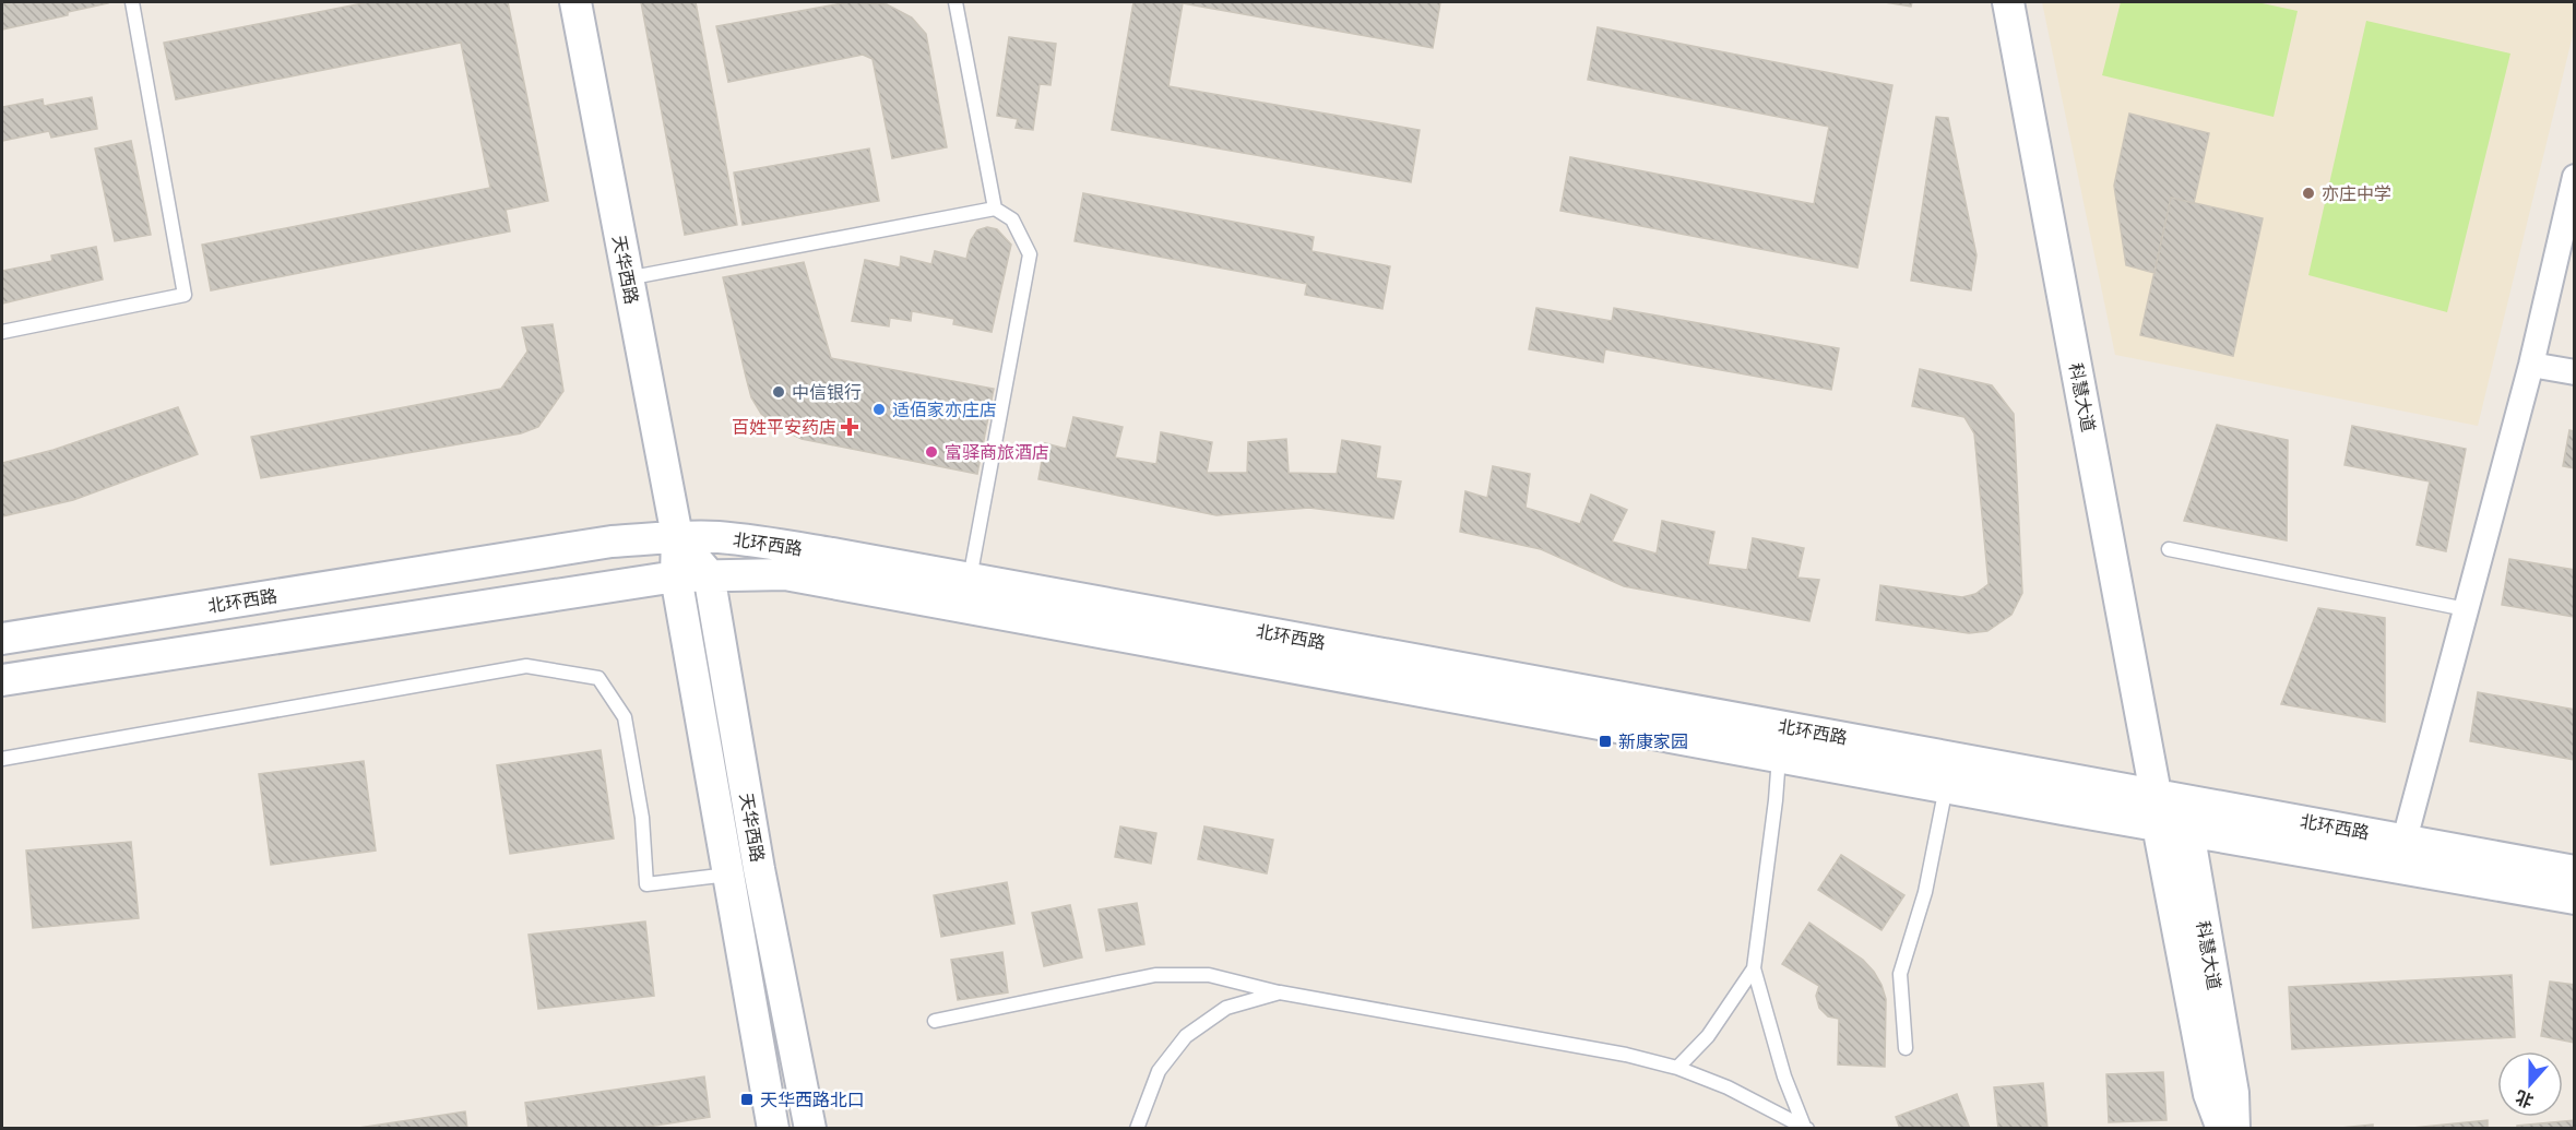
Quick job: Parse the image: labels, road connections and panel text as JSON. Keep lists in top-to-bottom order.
{
  "streets": {
    "street": ["天华西路", "科慧大道", "北环西路"]
  },
  "crossings": [
    ["天华西路", "北环西路"],
    ["科慧大道", "北环西路"]
  ],
  "places": {
    "other": [
      "亦庄中学",
      "中信银行",
      "适佰家亦庄店",
      "富驿商旅酒店"
    ],
    "health": ["百姓平安药店"],
    "transit": ["新康家园", "天华西路北口"]
  },
  "north": "bottom"
}
